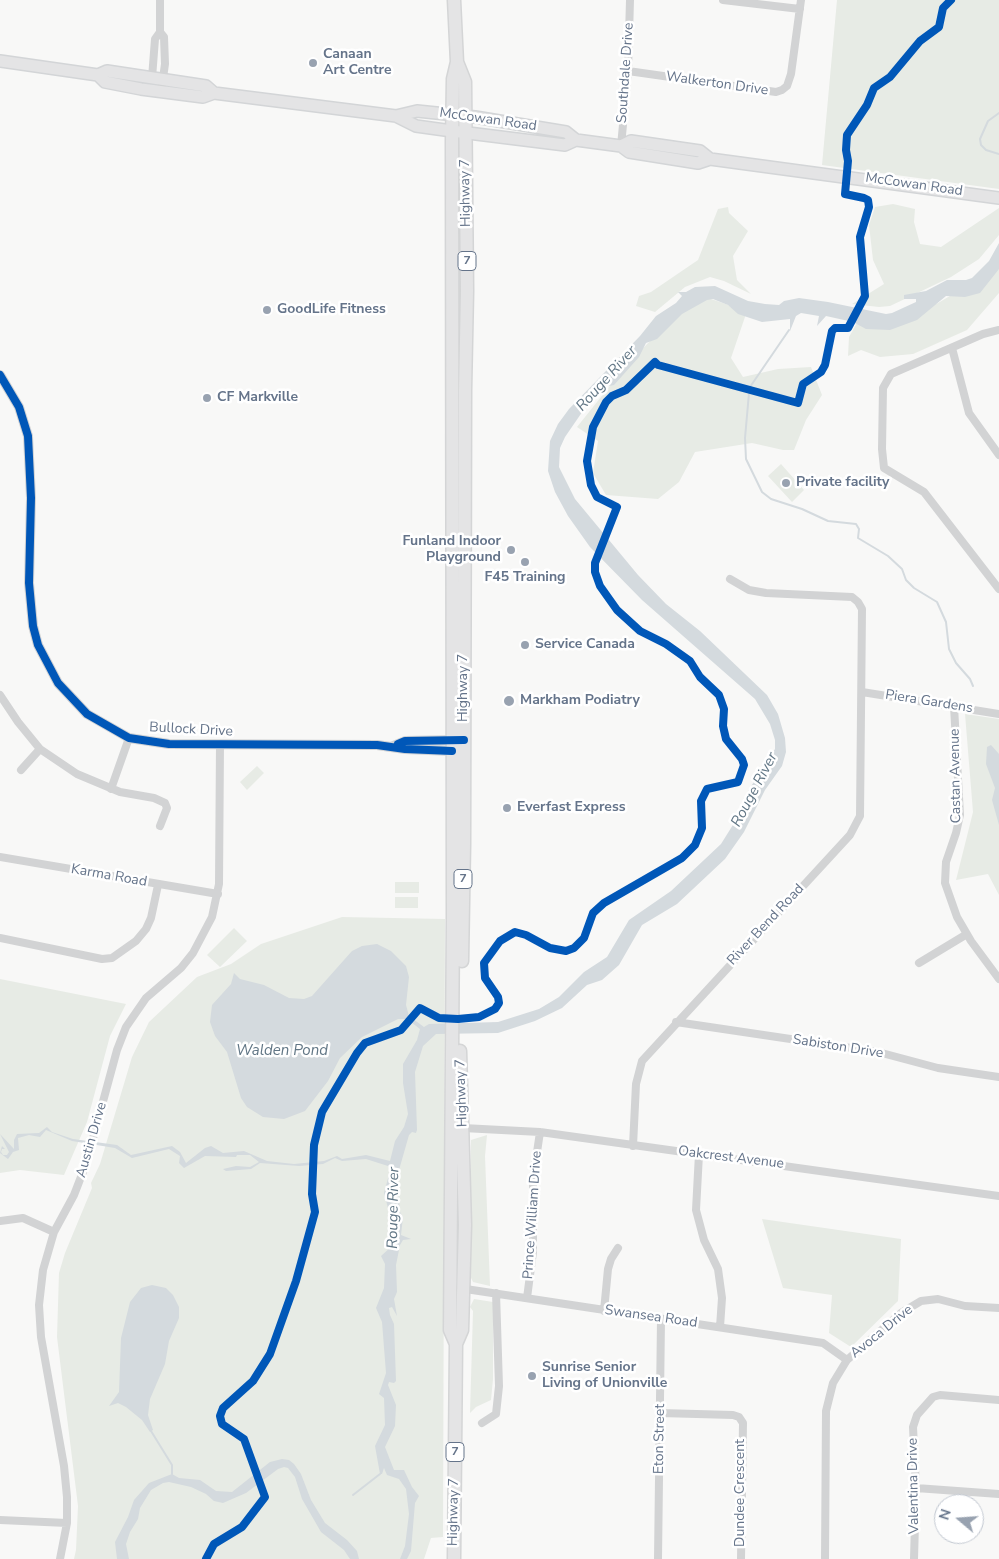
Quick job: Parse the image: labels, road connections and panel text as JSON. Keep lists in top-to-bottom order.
{
  "streets": {
    "main road": ["McCowan Road", "Highway 7", "7"],
    "street": [
      "Southdale Drive",
      "Walkerton Drive",
      "Piera Gardens",
      "Bullock Drive",
      "Castan Avenue",
      "Karma Road",
      "River Bend Road",
      "Sabiston Drive",
      "Austin Drive",
      "Oakcrest Avenue",
      "Prince William Drive",
      "Swansea Road",
      "Avoca Drive",
      "Eton Street",
      "Valentina Drive",
      "Dundee Crescent"
    ]
  },
  "crossings": [
    ["Southdale Drive", "Walkerton Drive"],
    ["Southdale Drive", "McCowan Road"],
    ["McCowan Road", "Highway 7"],
    ["Highway 7", "Bullock Drive"],
    ["Highway 7", "Oakcrest Avenue"],
    ["Highway 7", "Swansea Road"],
    ["Piera Gardens", "Castan Avenue"],
    ["Piera Gardens", "River Bend Road"],
    ["Bullock Drive", "Austin Drive"],
    ["Karma Road", "Austin Drive"],
    ["River Bend Road", "Sabiston Drive"],
    ["River Bend Road", "Oakcrest Avenue"],
    ["Oakcrest Avenue", "Prince William Drive"],
    ["Prince William Drive", "Swansea Road"],
    ["Swansea Road", "Avoca Drive"],
    ["Swansea Road", "Eton Street"],
    ["Eton Street", "Dundee Crescent"]
  ],
  "water": ["Rouge River", "Walden Pond"],
  "places": [
    "Canaan Art Centre",
    "GoodLife Fitness",
    "CF Markville",
    "Private facility",
    "Funland Indoor Playground",
    "F45 Training",
    "Service Canada",
    "Markham Podiatry",
    "Everfast Express",
    "Sunrise Senior Living of Unionville"
  ],
  "north": "left"
}
